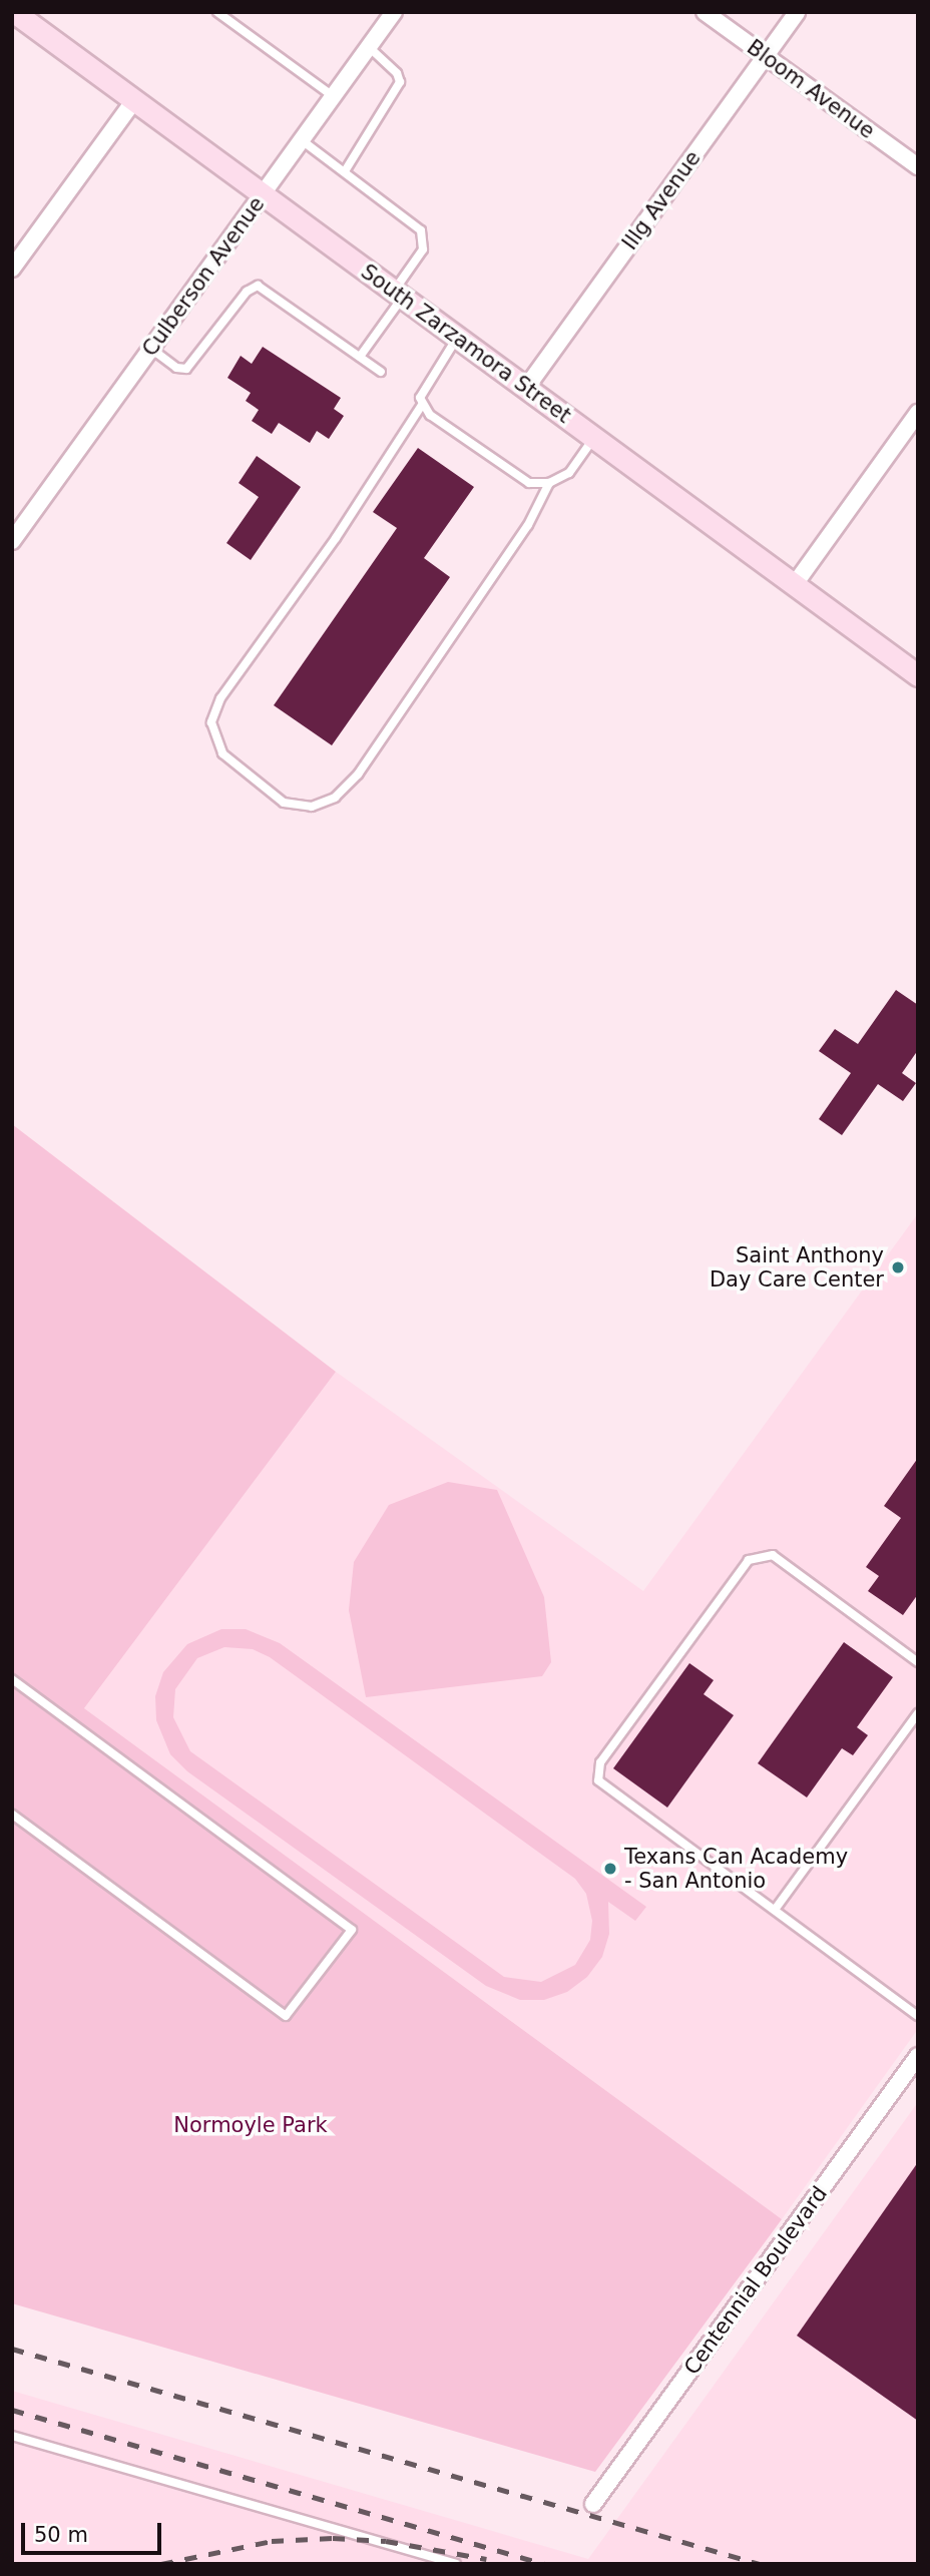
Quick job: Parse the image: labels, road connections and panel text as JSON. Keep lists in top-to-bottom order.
{
  "streets": {
    "main road": ["South Zarzamora Street"],
    "street": [
      "Bloom Avenue",
      "Illg Avenue",
      "Culberson Avenue",
      "Centennial Boulevard"
    ]
  },
  "crossings": [
    ["Bloom Avenue", "Illg Avenue"],
    ["Illg Avenue", "South Zarzamora Street"],
    ["Culberson Avenue", "South Zarzamora Street"]
  ],
  "parks": ["Normoyle Park"],
  "places": ["Saint Anthony Day Care Center", "Texans Can Academy - San Antonio"],
  "scale_bar": "50 m"
}
